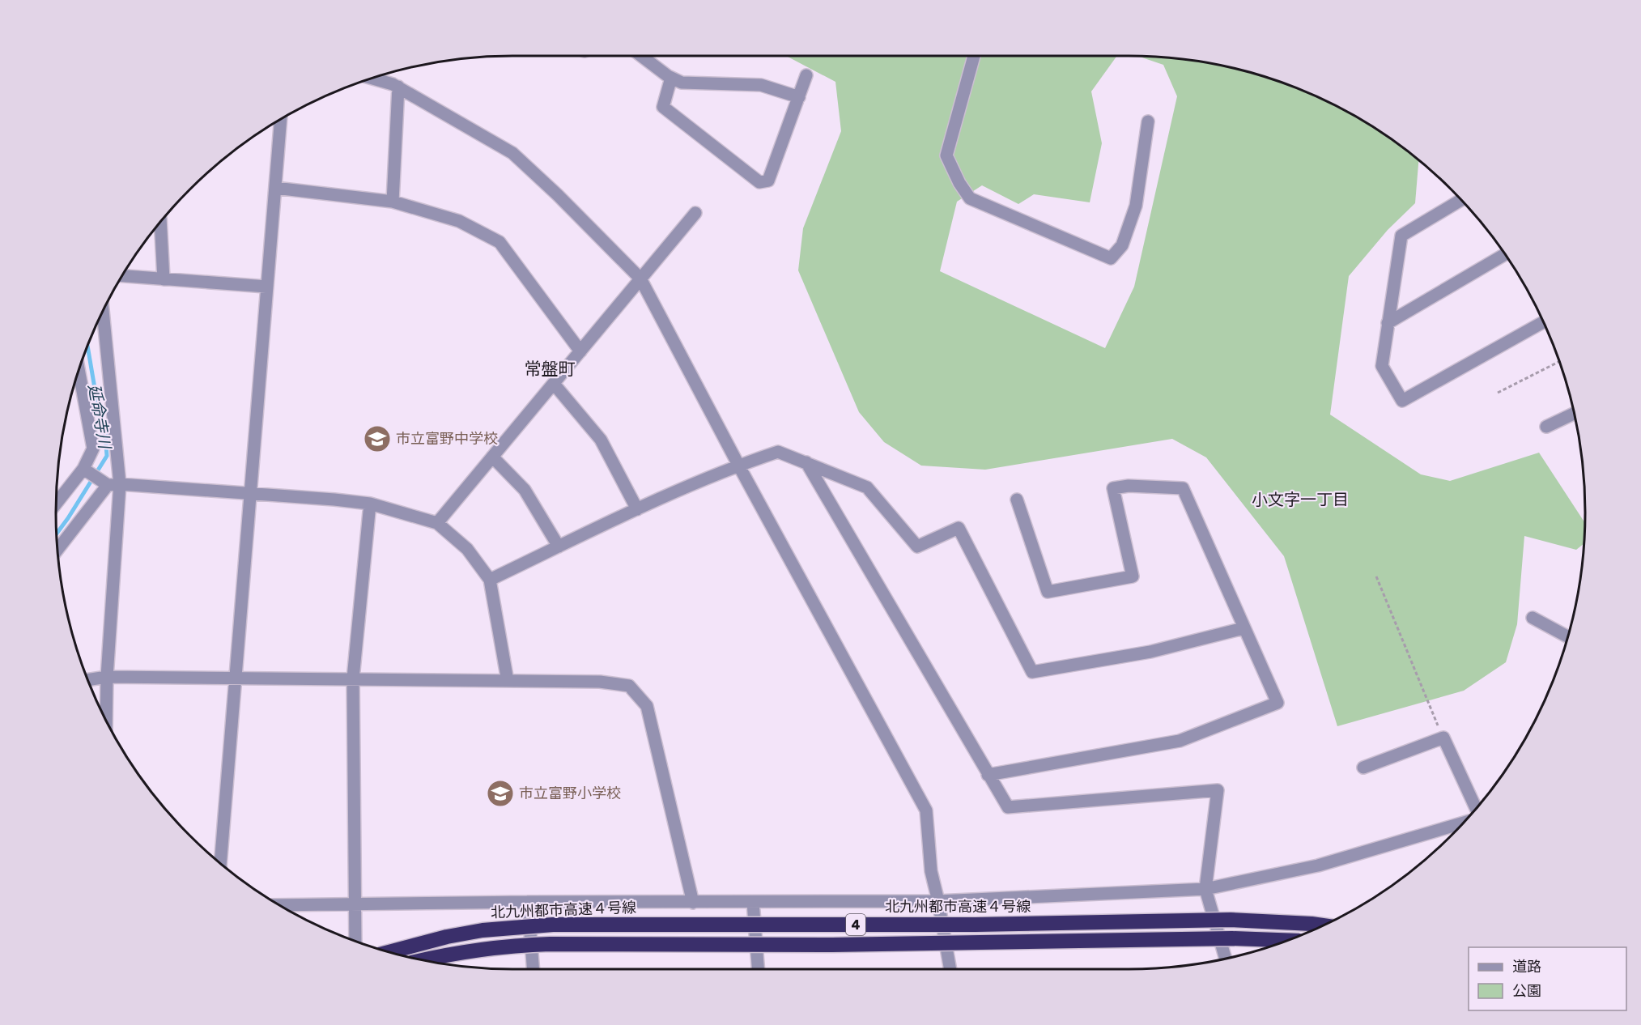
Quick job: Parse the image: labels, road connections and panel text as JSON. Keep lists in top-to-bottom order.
{
  "streets": {
    "highway": ["北九州都市高速４号線", "4"]
  },
  "districts": ["常盤町", "小文字一丁目"],
  "water": ["延命寺川"],
  "places": {
    "school or university": ["市立富野中学校", "市立富野小学校"]
  },
  "legend": ["道路", "公園"]
}
